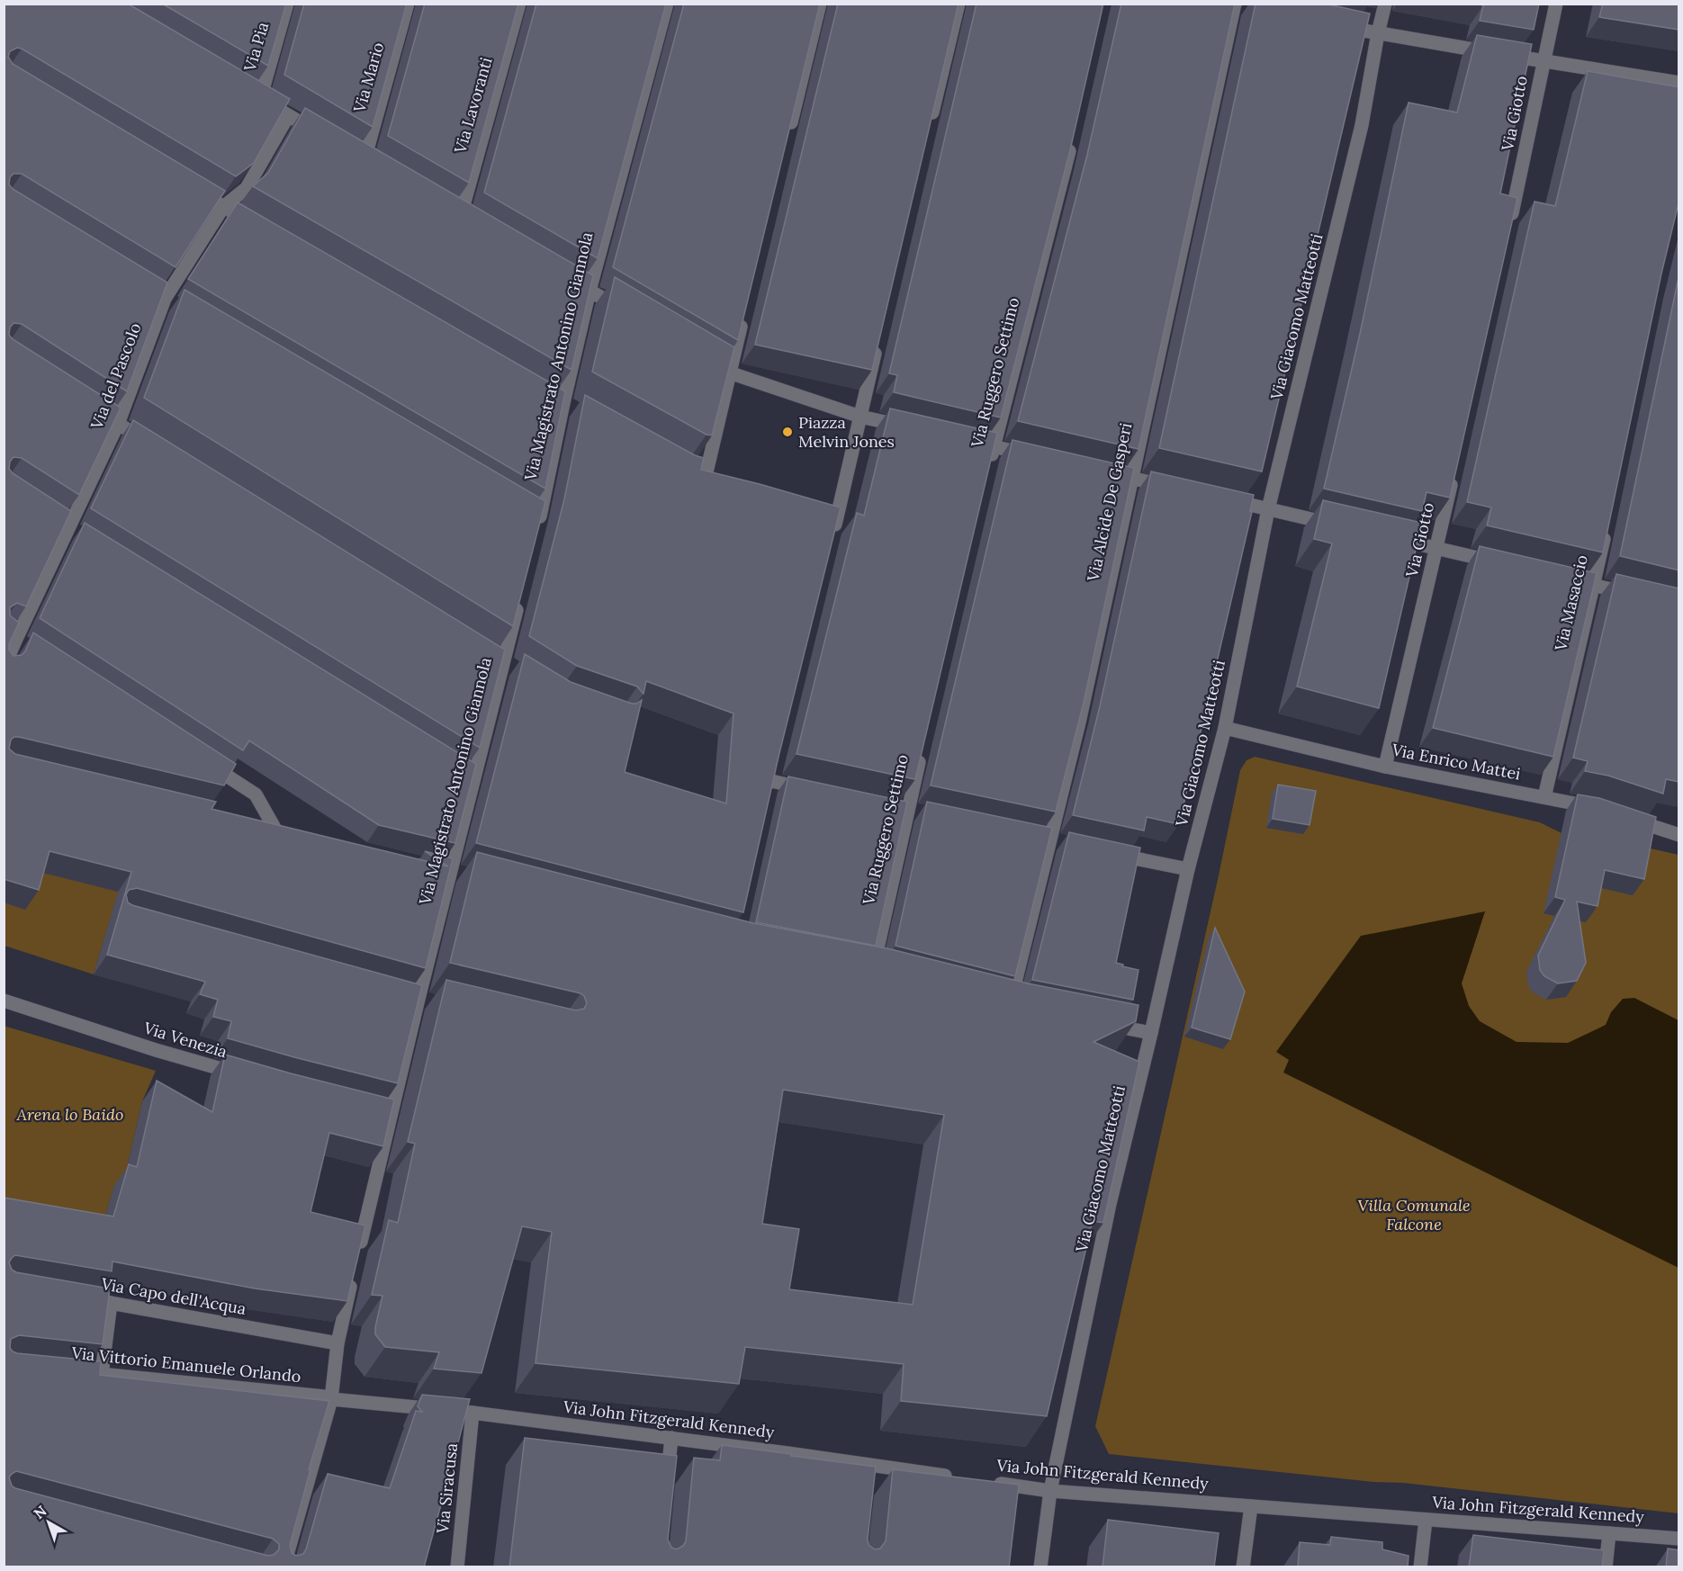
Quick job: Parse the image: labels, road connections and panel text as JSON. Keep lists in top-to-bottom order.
{
  "streets": {
    "street": [
      "Via Pia",
      "Via Mario",
      "Via Lavoranti",
      "Via Giotto",
      "Via Giacomo Matteotti",
      "Via Magistrato Antonino Giannola",
      "Via Ruggero Settimo",
      "Via del Pascolo",
      "Via Alcide De Gasperi",
      "Via Masaccio",
      "Via Enrico Mattei",
      "Via Venezia",
      "Via Capo dell'Acqua",
      "Via Vittorio Emanuele Orlando",
      "Via John Fitzgerald Kennedy",
      "Via Siracusa"
    ]
  },
  "crossings": [
    ["Via Pia", "Via del Pascolo"],
    ["Via Giotto", "Via Enrico Mattei"],
    ["Via Giacomo Matteotti", "Via Enrico Mattei"],
    ["Via Giacomo Matteotti", "Via John Fitzgerald Kennedy"],
    ["Via Masaccio", "Via Enrico Mattei"],
    ["Via Vittorio Emanuele Orlando", "Via John Fitzgerald Kennedy"],
    ["Via John Fitzgerald Kennedy", "Via Siracusa"]
  ],
  "parks": ["Arena lo Baido", "Villa Comunale Falcone"],
  "places": ["Piazza Melvin Jones"],
  "north": "top left"
}
